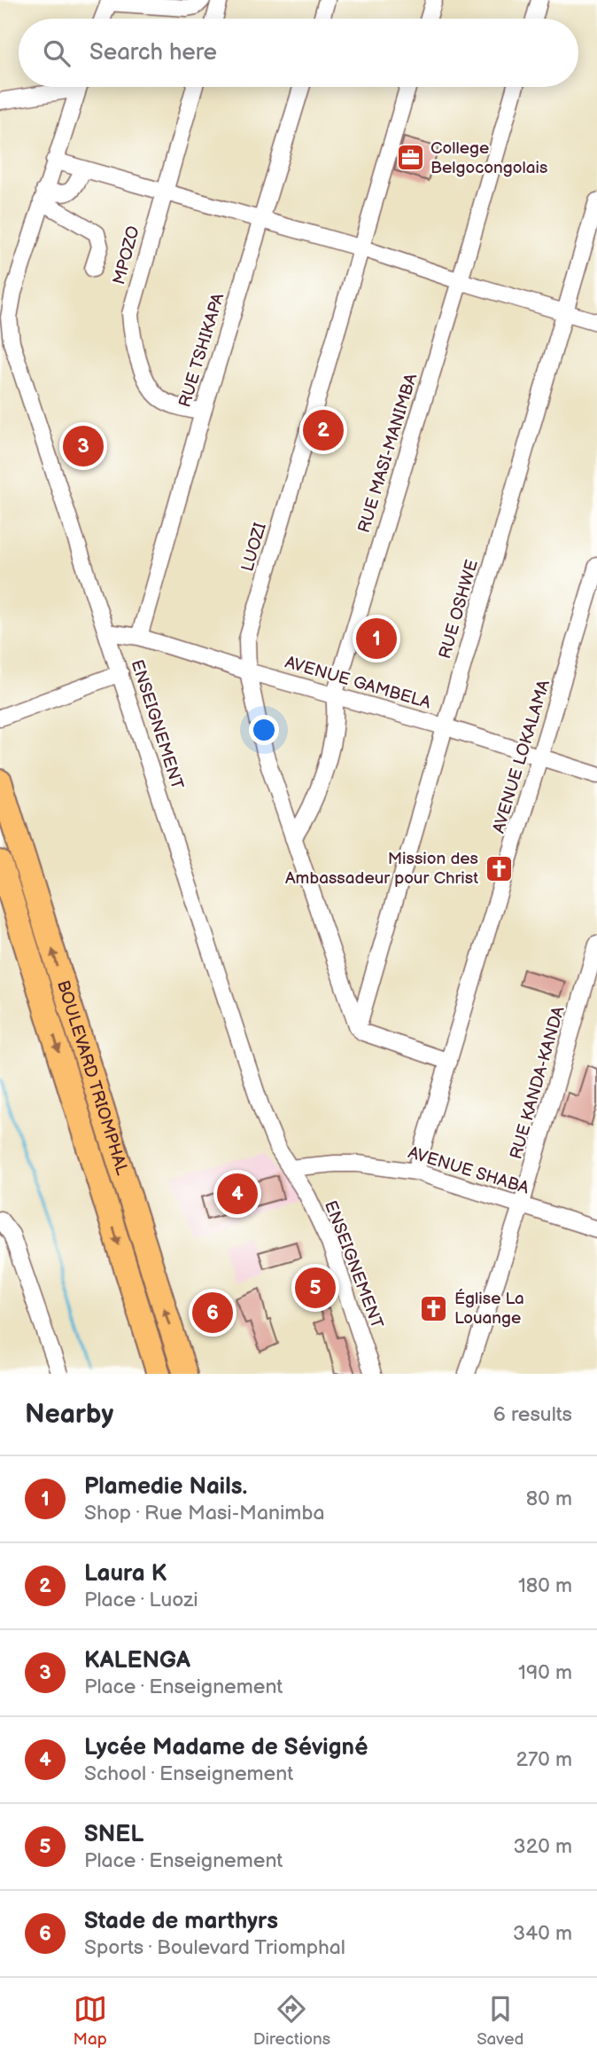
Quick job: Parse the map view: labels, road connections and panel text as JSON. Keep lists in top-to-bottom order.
{
  "streets": {
    "highway": ["BOULEVARD TRIOMPHAL"],
    "street": [
      "MPOZO",
      "RUE TSHIKAPA",
      "RUE MASI-MANIMBA",
      "LUOZI",
      "RUE OSHWE",
      "AVENUE GAMBELA",
      "ENSEIGNEMENT",
      "AVENUE LOKALAMA",
      "RUE KANDA-KANDA",
      "AVENUE SHABA"
    ]
  },
  "crossings": [
    ["MPOZO", "RUE TSHIKAPA"],
    ["RUE TSHIKAPA", "AVENUE GAMBELA"],
    ["RUE MASI-MANIMBA", "LUOZI"],
    ["RUE MASI-MANIMBA", "AVENUE GAMBELA"],
    ["LUOZI", "RUE OSHWE"],
    ["LUOZI", "AVENUE GAMBELA"],
    ["RUE OSHWE", "AVENUE GAMBELA"],
    ["AVENUE GAMBELA", "ENSEIGNEMENT"],
    ["AVENUE GAMBELA", "AVENUE LOKALAMA"],
    ["ENSEIGNEMENT", "AVENUE SHABA"],
    ["AVENUE LOKALAMA", "AVENUE SHABA"],
    ["RUE KANDA-KANDA", "AVENUE SHABA"]
  ],
  "places": {
    "office": ["College Belgocongolais"],
    "church": ["Mission des Ambassadeur pour Christ", "Église La Louange"]
  },
  "page": {
    "search": "Search here",
    "pins": [
      "2",
      "3",
      "1",
      "4",
      "5",
      "6"
    ],
    "heading": ["Nearby", "6 results"],
    "list": [
      {
        "mark": "1",
        "name": "Plamedie Nails.",
        "note": "Shop · Rue Masi-Manimba",
        "value": "80 m"
      },
      {
        "mark": "2",
        "name": "Laura K",
        "note": "Place · Luozi",
        "value": "180 m"
      },
      {
        "mark": "3",
        "name": "KALENGA",
        "note": "Place · Enseignement",
        "value": "190 m"
      },
      {
        "mark": "4",
        "name": "Lycée Madame de Sévigné",
        "note": "School · Enseignement",
        "value": "270 m"
      },
      {
        "mark": "5",
        "name": "SNEL",
        "note": "Place · Enseignement",
        "value": "320 m"
      },
      {
        "mark": "6",
        "name": "Stade de marthyrs",
        "note": "Sports · Boulevard Triomphal",
        "value": "340 m"
      }
    ],
    "nav": ["Map", "Directions", "Saved"]
  }
}
